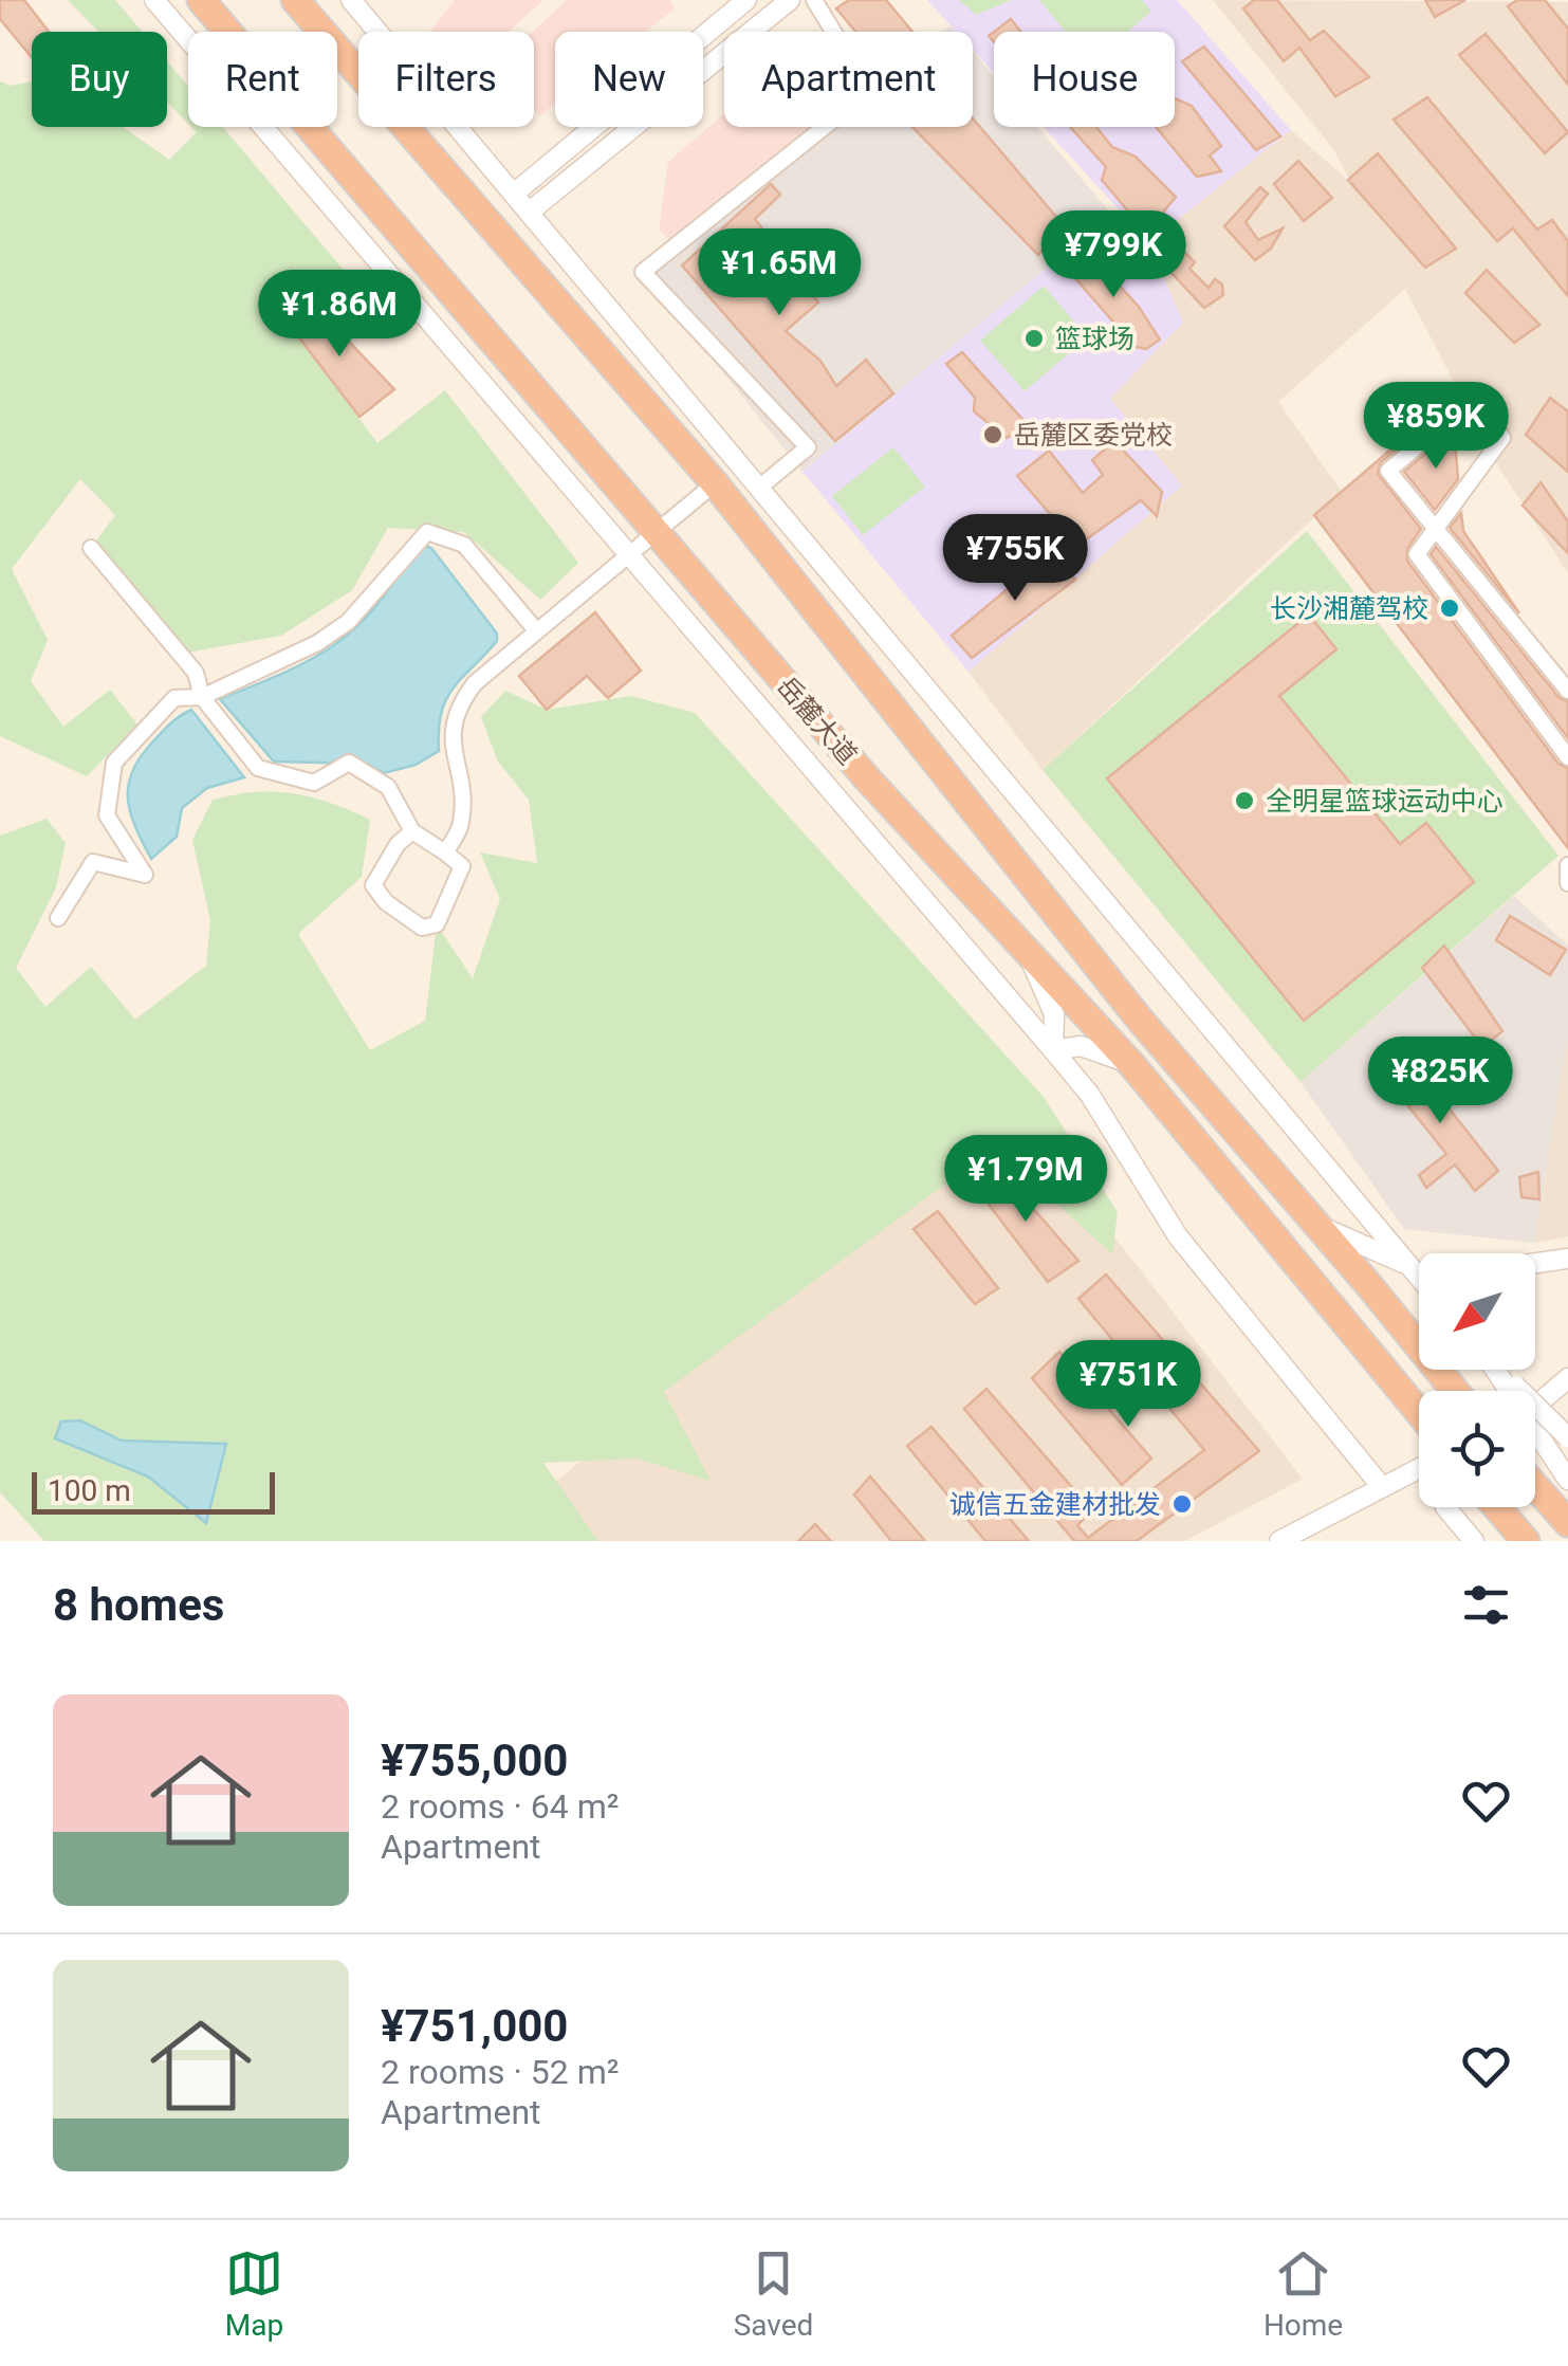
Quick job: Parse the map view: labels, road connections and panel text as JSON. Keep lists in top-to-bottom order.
{
  "streets": {
    "highway": ["岳麓大道"]
  },
  "places": [
    "篮球场",
    "岳麓区委党校",
    "长沙湘麓驾校",
    "全明星篮球运动中心",
    "诚信五金建材批发"
  ],
  "scale_bar": "100 m",
  "north": "bottom left",
  "page": {
    "chip": [
      "Buy",
      "Rent",
      "Filters",
      "New",
      "Apartment",
      "House"
    ],
    "price": [
      "¥799K",
      "¥1.65M",
      "¥1.86M",
      "¥859K",
      "¥755K",
      "¥825K",
      "¥1.79M",
      "¥751K"
    ],
    "scale": "100 m",
    "heading": "8 homes",
    "list": [
      {
        "name": "¥755,000",
        "note": "2 rooms · 64 m² · Apartment"
      },
      {
        "name": "¥751,000",
        "note": "2 rooms · 52 m² · Apartment"
      }
    ],
    "tabs": ["Map", "Saved", "Home"]
  }
}
